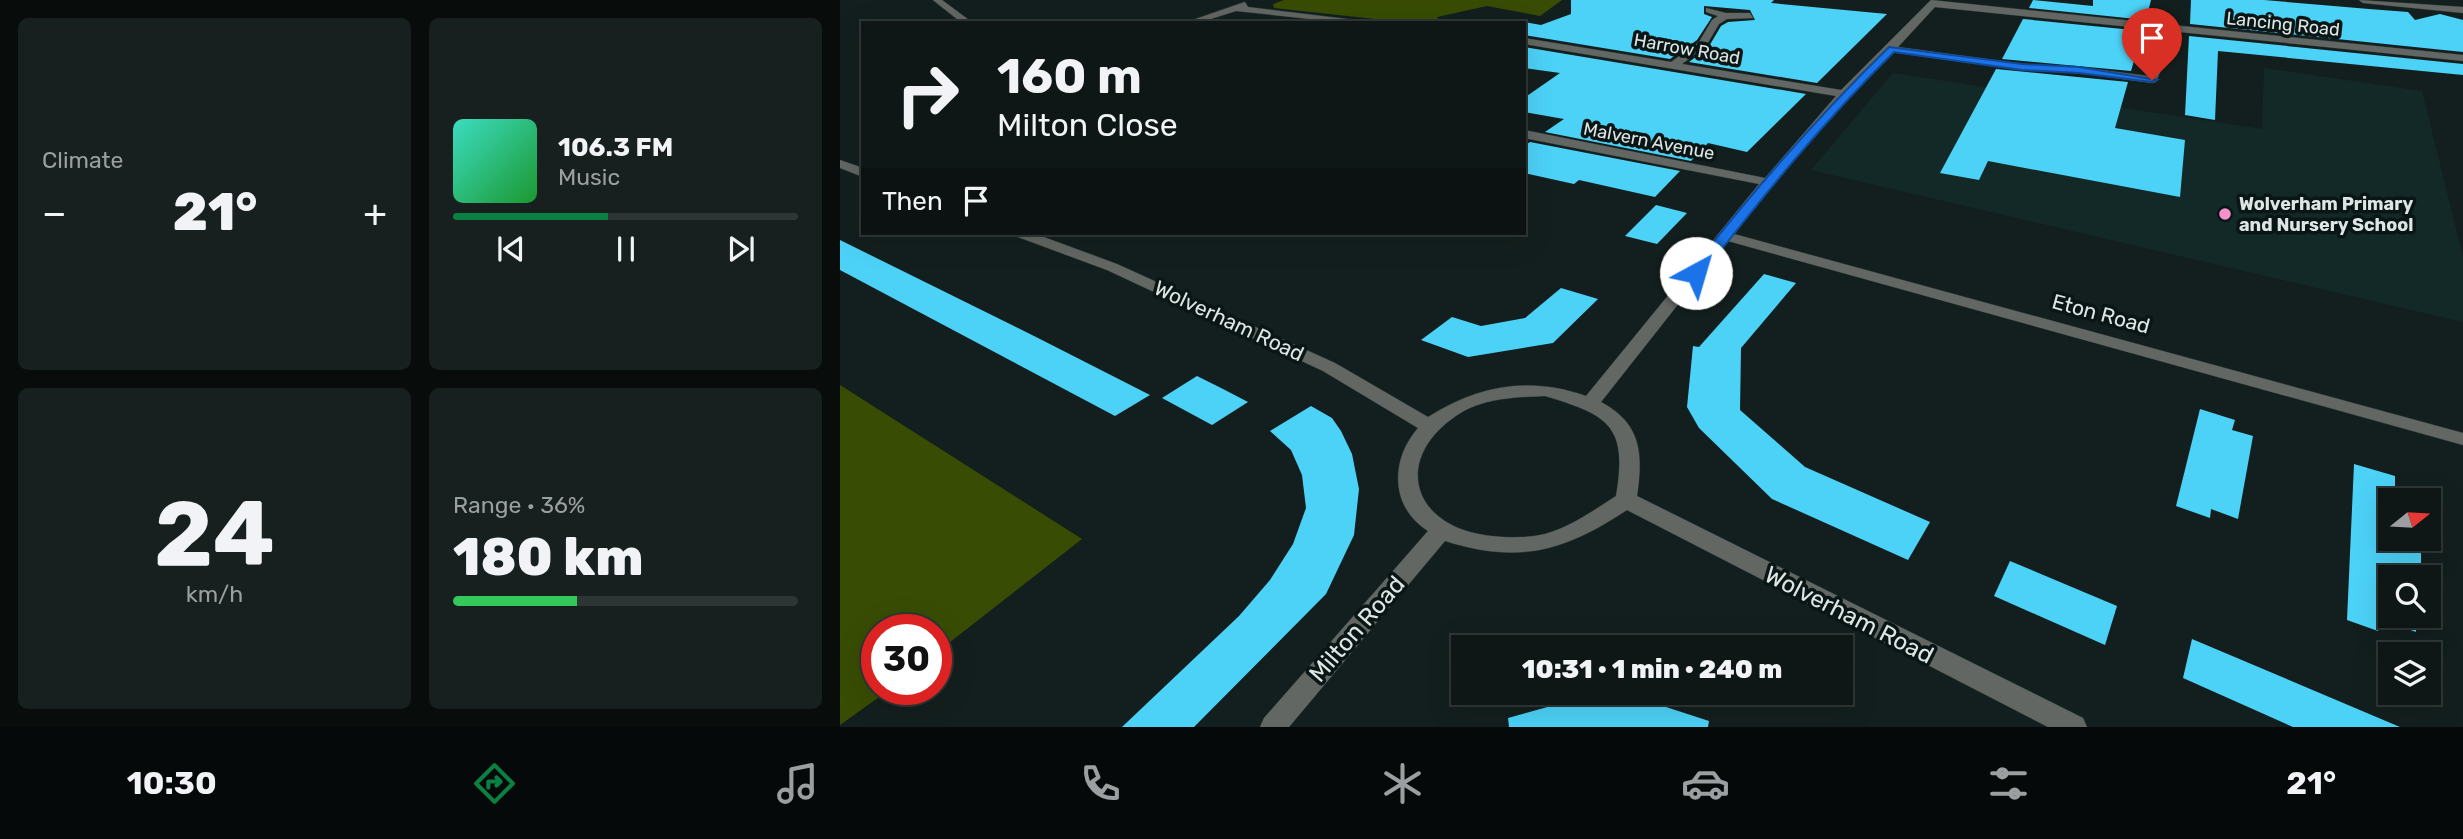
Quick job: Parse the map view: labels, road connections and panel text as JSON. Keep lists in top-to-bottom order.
{
  "streets": {
    "street": [
      "Lancing Road",
      "Harrow Road",
      "Malvern Avenue",
      "Eton Road",
      "Wolverham Road",
      "Milton Road"
    ]
  },
  "crossings": [
    ["Wolverham Road", "Milton Road"]
  ],
  "places": ["Wolverham Primary and Nursery School"],
  "north": "right",
  "page": {
    "tile": [
      "Climate",
      ["24", "km/h"],
      ["Range · 36%", "180 km"]
    ],
    "turn": ["160 m", "Milton Close"],
    "song": ["106.3 FM", "Music"],
    "then": "Then",
    "heat": ["−", "21°", "+"],
    "limit": "30",
    "trip": "10:31 · 1 min · 240 m",
    "tabs": ["10:30", "21°"]
  }
}
